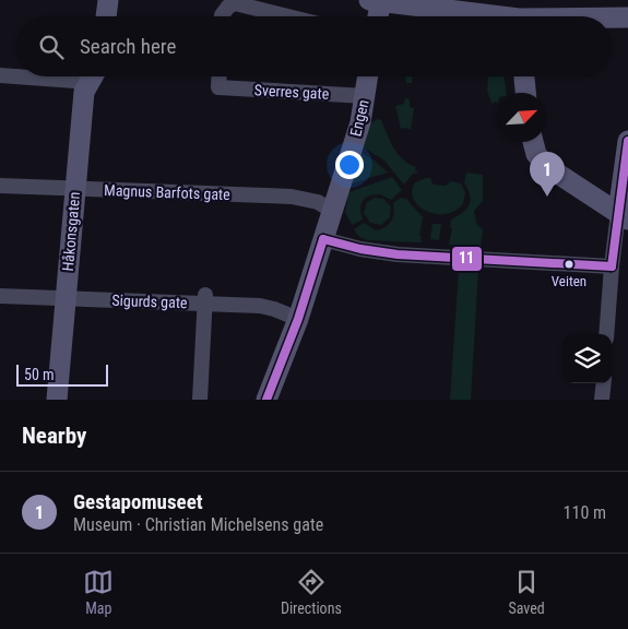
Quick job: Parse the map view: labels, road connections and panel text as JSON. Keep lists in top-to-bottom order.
{
  "streets": {
    "main road": ["Engen", "Håkonsgaten"],
    "street": ["Sverres gate", "Magnus Barfots gate", "Sigurds gate"]
  },
  "crossings": [
    ["Sverres gate", "Engen"],
    ["Engen", "Magnus Barfots gate"],
    ["Engen", "Sigurds gate"],
    ["Magnus Barfots gate", "Håkonsgaten"],
    ["Håkonsgaten", "Sigurds gate"]
  ],
  "places": ["Veiten"],
  "lines": ["transit line 11"],
  "scale_bar": "50 m",
  "north": "top right",
  "page": {
    "search": "Search here",
    "pins": "1",
    "scale": "50 m",
    "heading": "Nearby",
    "list": [
      {
        "mark": "1",
        "name": "Gestapomuseet",
        "note": "Museum · Christian Michelsens gate",
        "value": "110 m"
      }
    ],
    "nav": ["Map", "Directions", "Saved"]
  }
}
